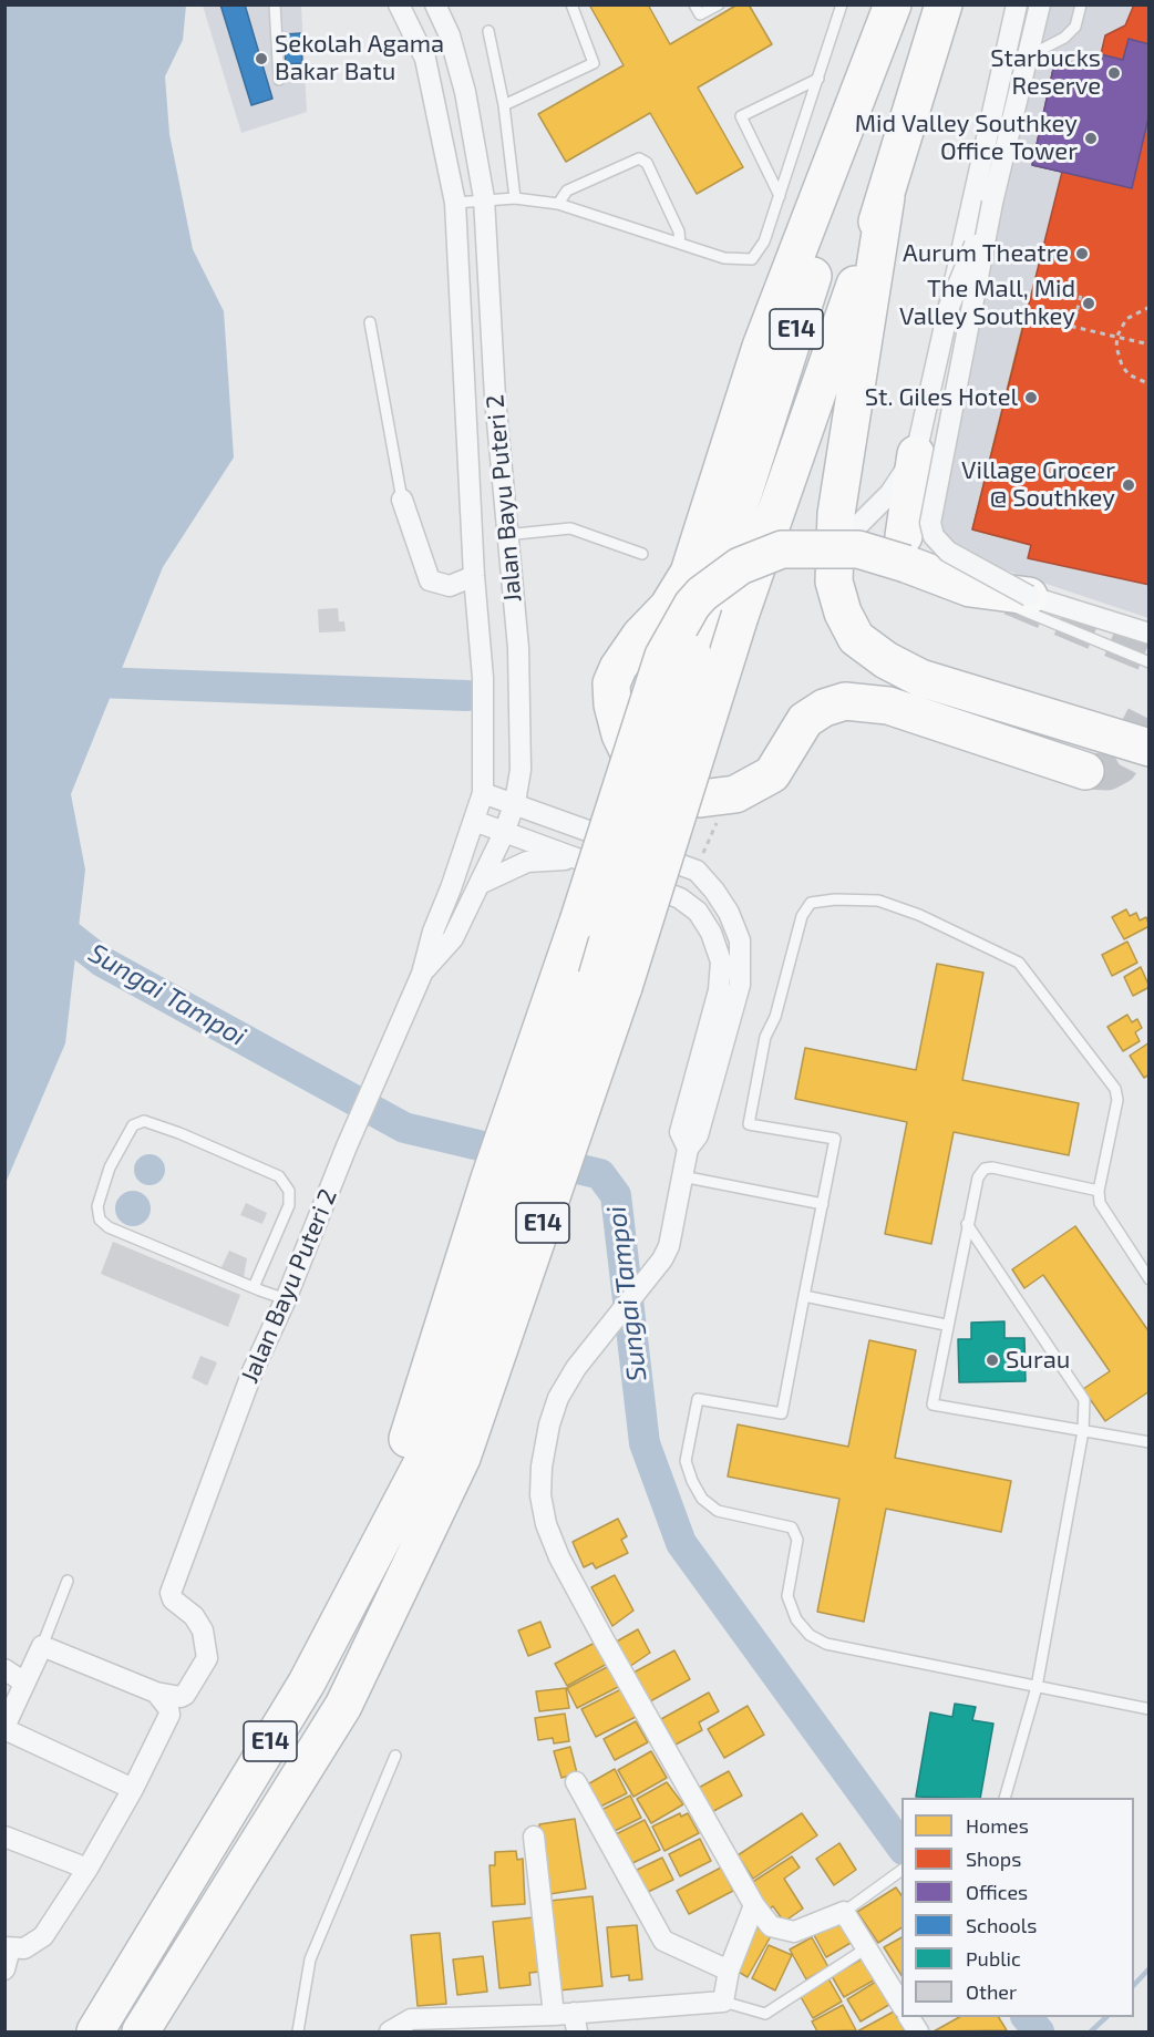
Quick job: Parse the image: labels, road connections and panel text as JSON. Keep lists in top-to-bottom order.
{
  "streets": {
    "highway": ["E14"],
    "street": ["Jalan Bayu Puteri 2"]
  },
  "water": ["Sungai Tampoi"],
  "places": [
    "Sekolah Agama Bakar Batu",
    "Starbucks Reserve",
    "Mid Valley Southkey Office Tower",
    "Aurum Theatre",
    "The Mall, Mid Valley Southkey",
    "St. Giles Hotel",
    "Village Grocer @ Southkey",
    "Surau"
  ],
  "legend": [
    "Homes",
    "Shops",
    "Offices",
    "Schools",
    "Public",
    "Other"
  ]
}
